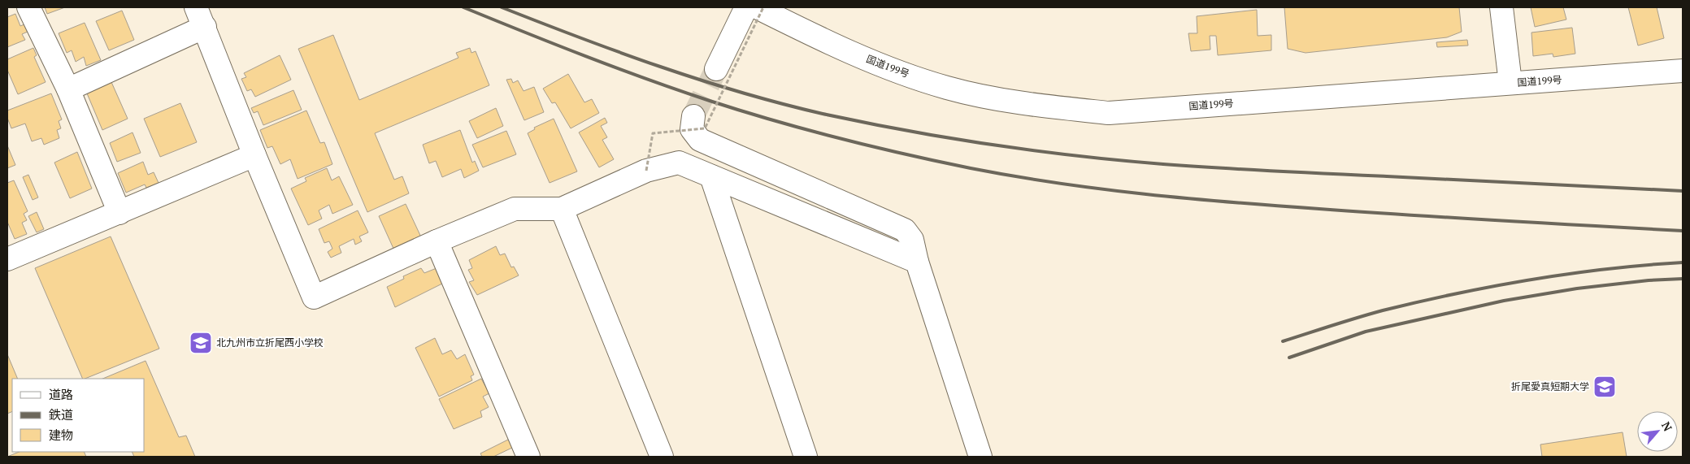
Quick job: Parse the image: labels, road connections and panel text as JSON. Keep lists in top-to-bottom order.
{
  "streets": {
    "main road": ["国道199号"]
  },
  "places": {
    "school or university": ["北九州市立折尾西小学校", "折尾愛真短期大学"]
  },
  "legend": ["道路", "鉄道", "建物"],
  "north": "top right"
}
